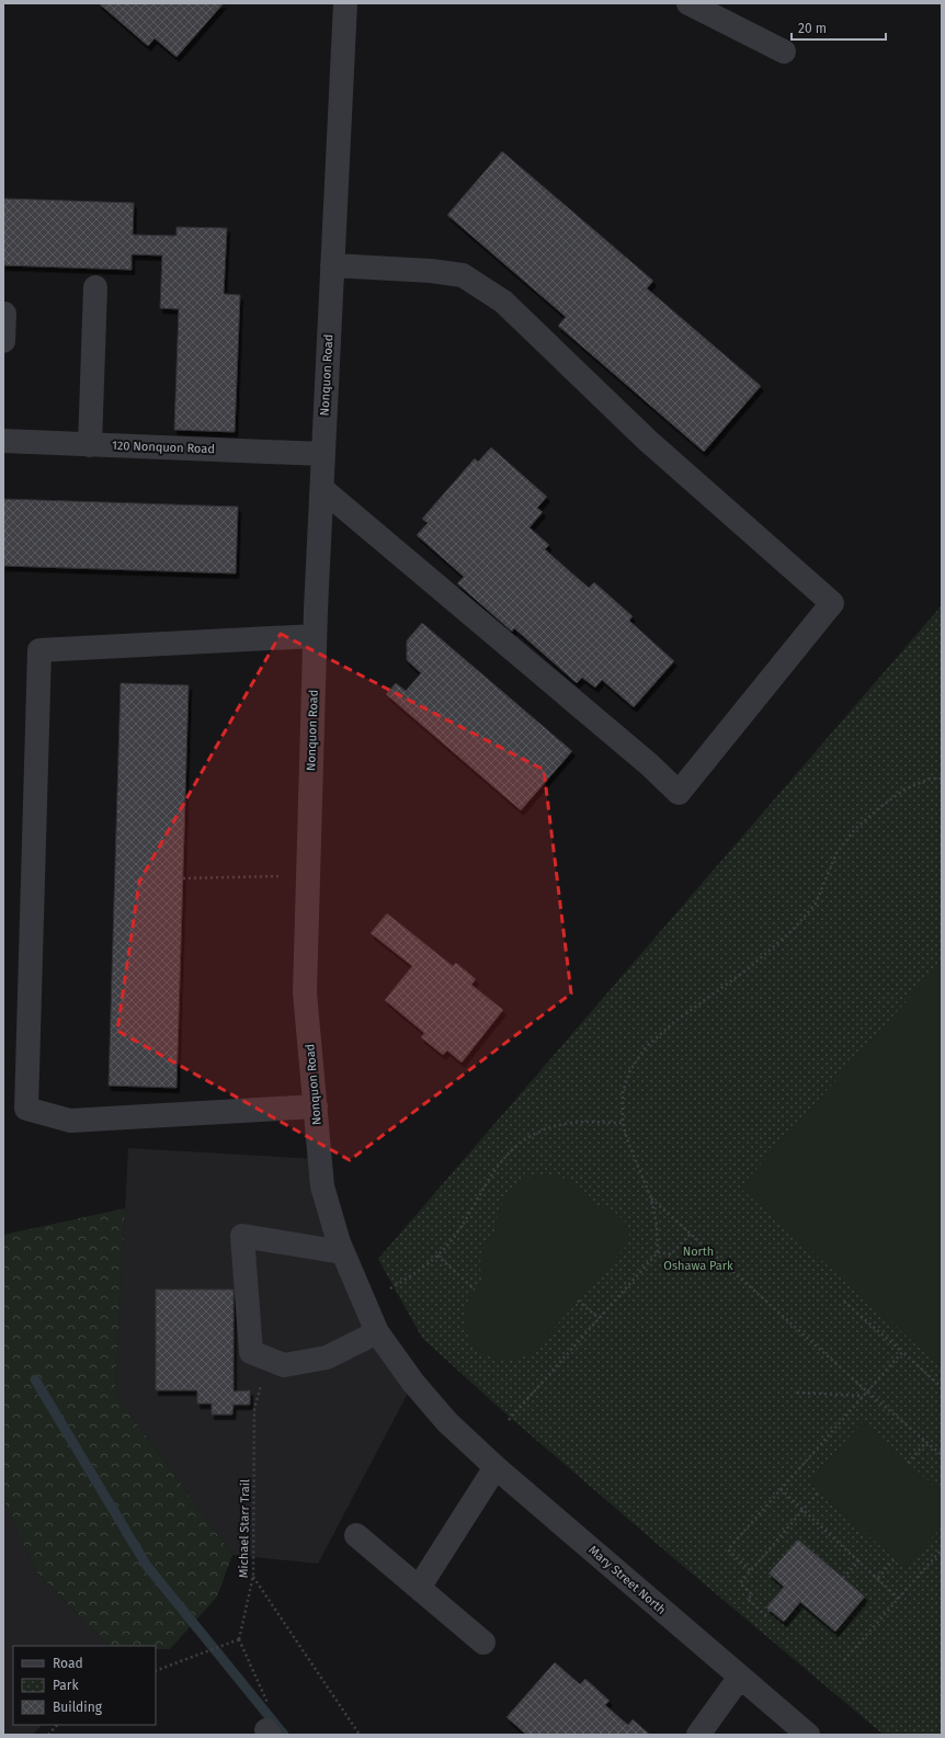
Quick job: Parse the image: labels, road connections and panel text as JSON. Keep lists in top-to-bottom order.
{
  "streets": {
    "street": ["Nonquon Road", "120 Nonquon Road", "Mary Street North"],
    "path": ["Michael Starr Trail"]
  },
  "crossings": [
    ["Nonquon Road", "120 Nonquon Road"],
    ["Nonquon Road", "Mary Street North"]
  ],
  "parks": ["North Oshawa Park"],
  "legend": ["Road", "Park", "Building"],
  "scale_bar": "20 m"
}
